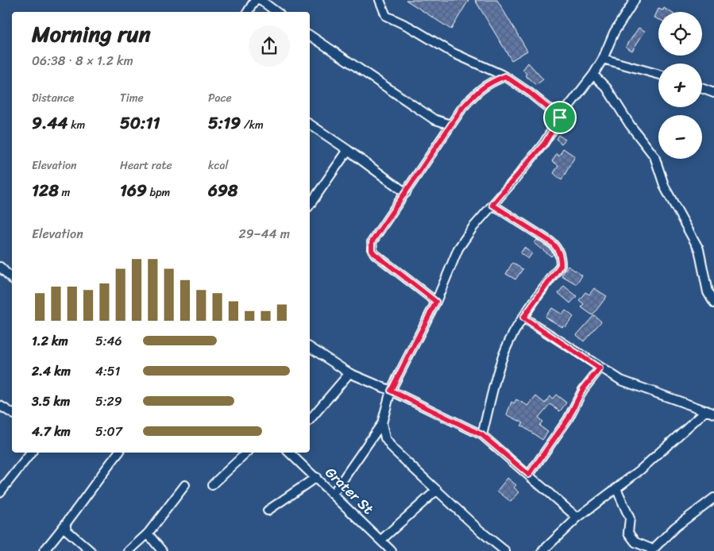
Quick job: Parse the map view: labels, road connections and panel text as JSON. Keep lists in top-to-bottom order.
{
  "streets": {
    "street": ["Grater St"]
  },
  "page": {
    "map_buttons": ["+", "−"],
    "heading": ["Morning run", "06:38 · 8 × 1.2 km"],
    "stats": [
      ["Distance", "9.44 km"],
      ["Time", "50:11"],
      ["Pace", "5:19 /km"],
      ["Elevation", "128 m"],
      ["Heart rate", "169 bpm"],
      ["kcal", "698"]
    ],
    "chart": ["Elevation", "29–44 m"],
    "list": [
      {
        "name": "1.2 km",
        "note": "5:46"
      },
      {
        "name": "2.4 km",
        "note": "4:51"
      },
      {
        "name": "3.5 km",
        "note": "5:29"
      },
      {
        "name": "4.7 km",
        "note": "5:07"
      }
    ]
  }
}
